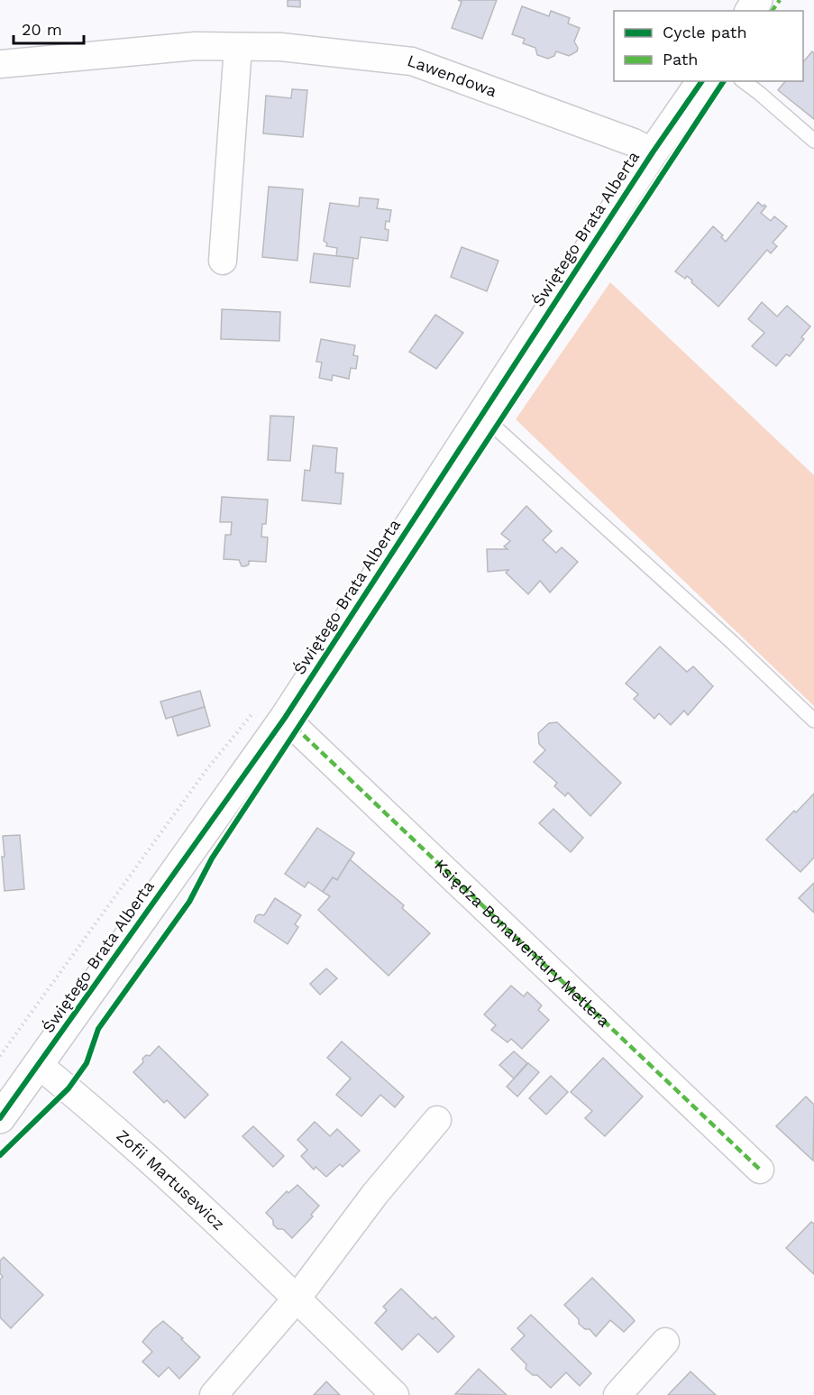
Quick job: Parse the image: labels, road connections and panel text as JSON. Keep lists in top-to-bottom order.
{
  "streets": {
    "street": [
      "Lawendowa",
      "Świętego Brata Alberta",
      "Księdza Bonawentury Metlera",
      "Zofii Martusewicz"
    ]
  },
  "crossings": [
    ["Lawendowa", "Świętego Brata Alberta"],
    ["Świętego Brata Alberta", "Księdza Bonawentury Metlera"],
    ["Świętego Brata Alberta", "Zofii Martusewicz"]
  ],
  "legend": ["Cycle path", "Path"],
  "scale_bar": "20 m"
}
